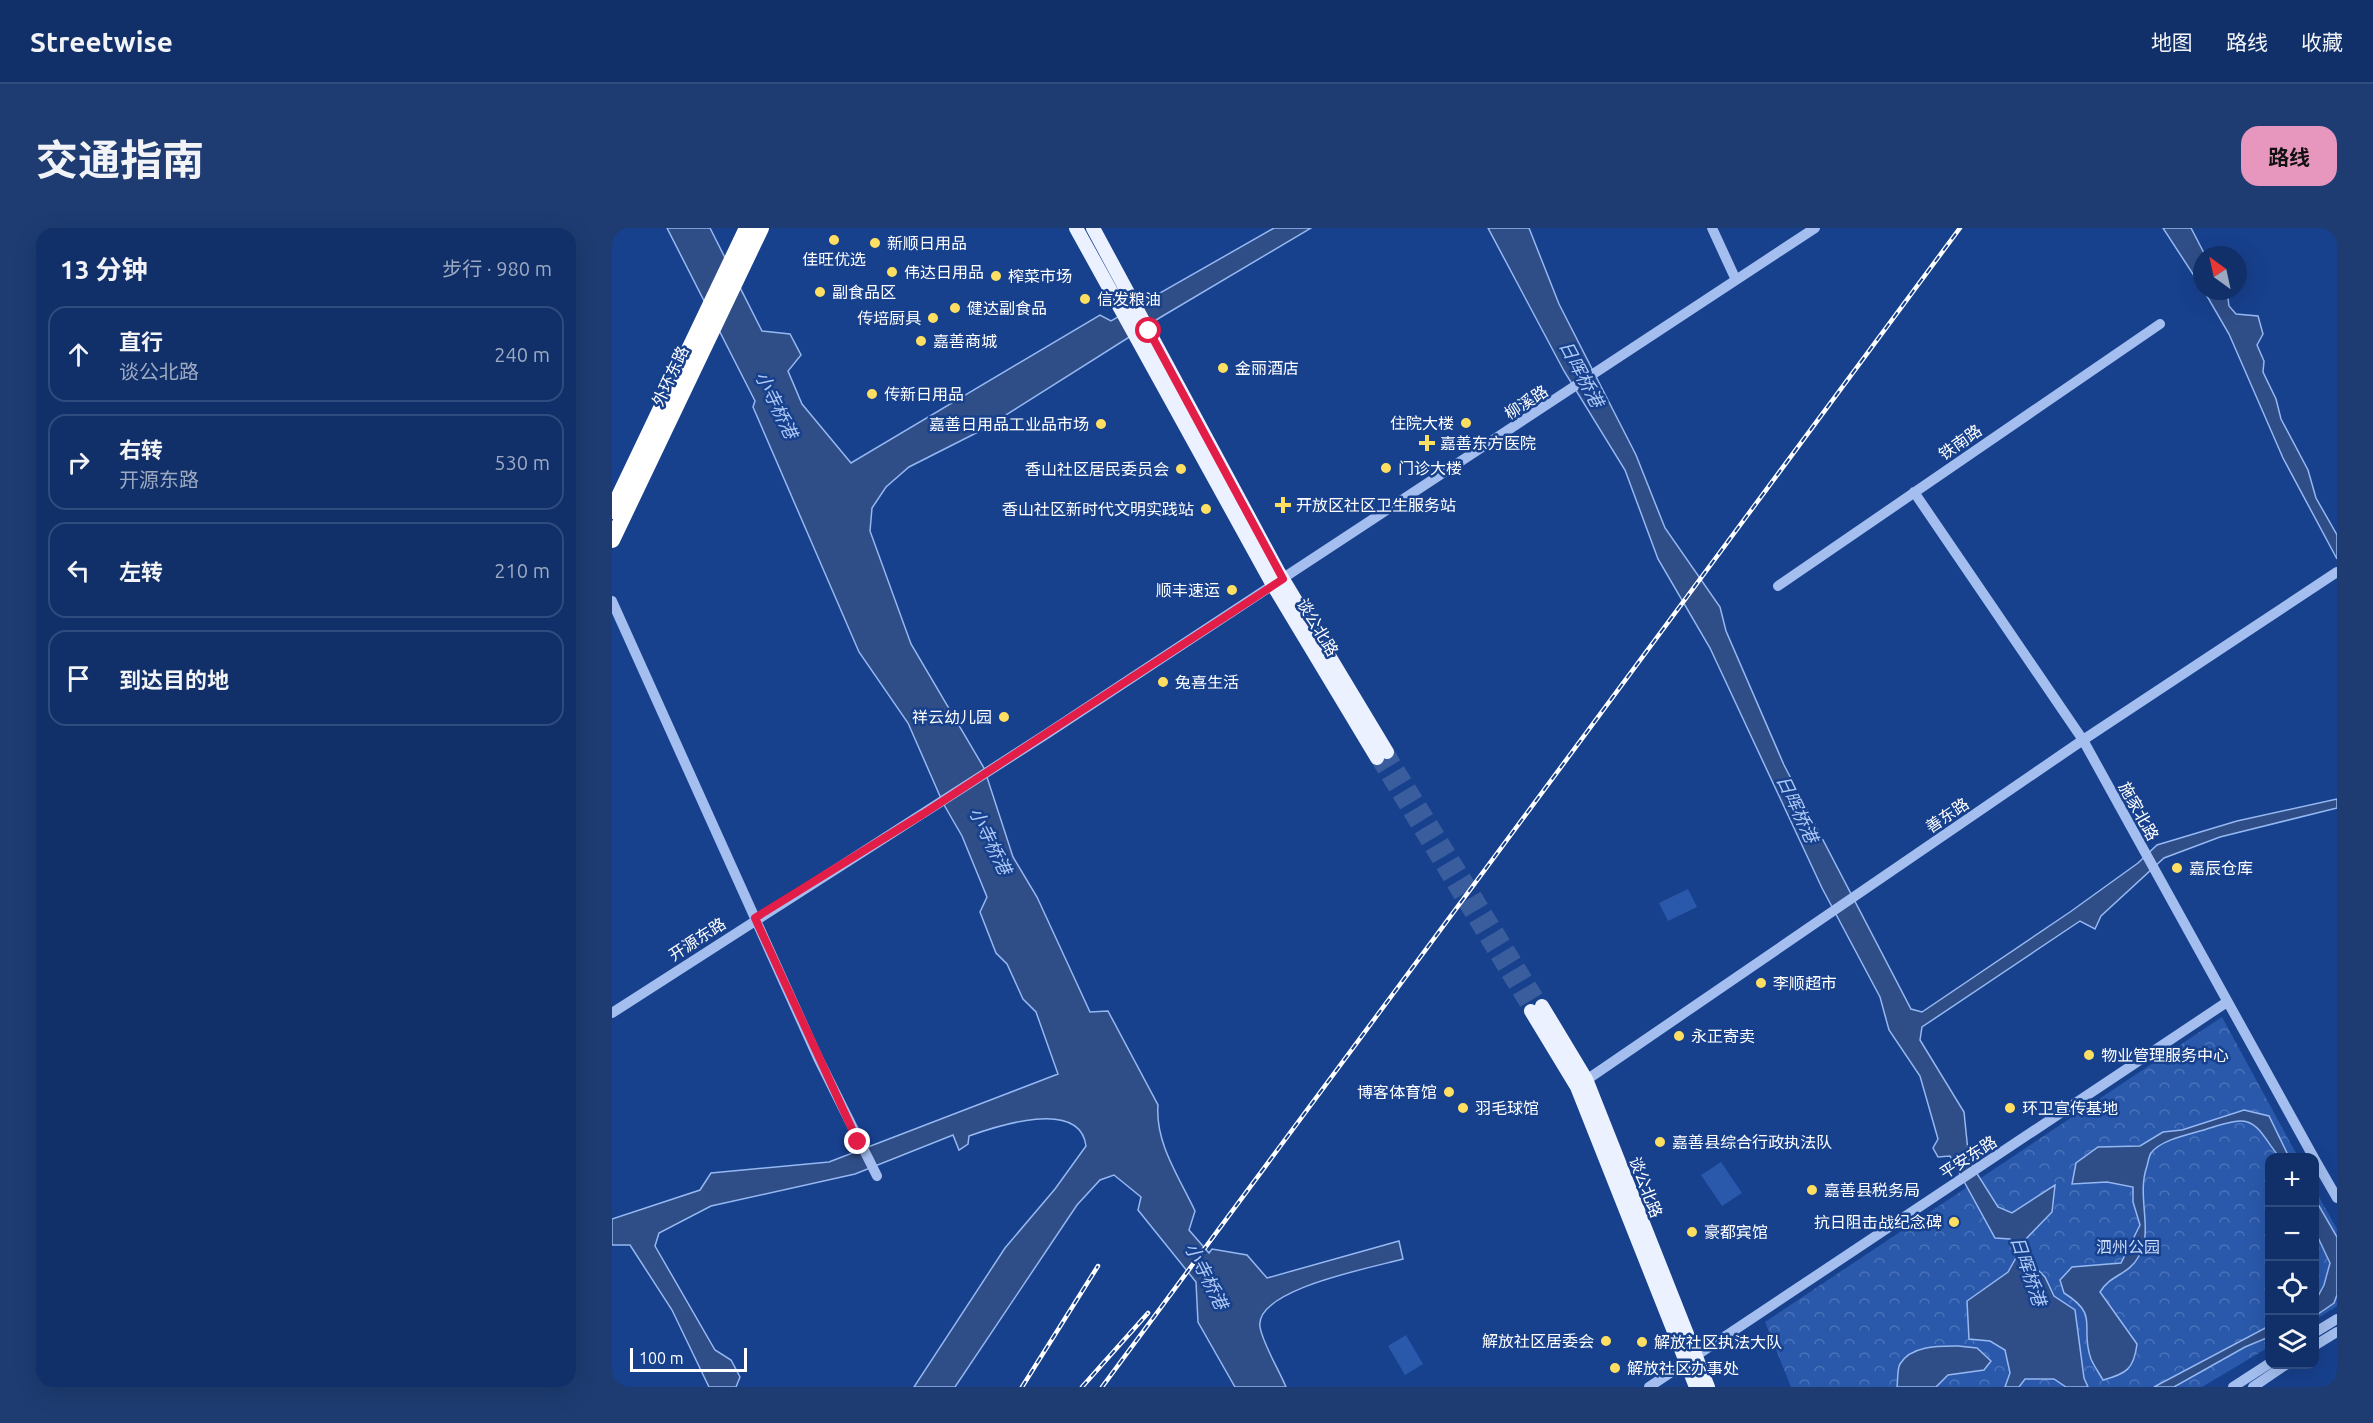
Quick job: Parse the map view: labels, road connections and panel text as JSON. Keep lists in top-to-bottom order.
{
  "streets": {
    "highway": ["外环东路"],
    "main road": ["谈公北路"],
    "street": [
      "柳溪路",
      "铁南路",
      "施家北路",
      "善东路",
      "开源东路",
      "平安东路"
    ]
  },
  "crossings": [
    ["柳溪路", "谈公北路"],
    ["柳溪路", "开源东路"],
    ["铁南路", "施家北路"],
    ["谈公北路", "善东路"],
    ["谈公北路", "开源东路"],
    ["谈公北路", "平安东路"],
    ["施家北路", "善东路"],
    ["施家北路", "平安东路"]
  ],
  "water": ["日晖桥港", "小寺桥港"],
  "parks": ["泗州公园"],
  "places": {
    "other": [
      "佳旺优选",
      "新顺日用品",
      "伟达日用品",
      "榨菜市场",
      "副食品区",
      "信发粮油",
      "健达副食品",
      "传培厨具",
      "嘉善商城",
      "金丽酒店",
      "传新日用品",
      "住院大楼",
      "嘉善日用品工业品市场",
      "门诊大楼",
      "香山社区居民委员会",
      "香山社区新时代文明实践站",
      "顺丰速运",
      "兔喜生活",
      "祥云幼儿园",
      "嘉辰仓库",
      "李顺超市",
      "永正寄卖",
      "物业管理服务中心",
      "博客体育馆",
      "羽毛球馆",
      "环卫宣传基地",
      "嘉善县综合行政执法队",
      "嘉善县税务局",
      "抗日阻击战纪念碑",
      "豪都宾馆",
      "解放社区居委会",
      "解放社区执法大队",
      "解放社区办事处"
    ],
    "health": ["嘉善东方医院", "开放区社区卫生服务站"]
  },
  "scale_bar": "100 m",
  "north": "top left",
  "page": {
    "header": "Streetwise",
    "nav": ["地图", "路线", "收藏"],
    "title": "交通指南",
    "buttons": "路线",
    "heading": ["13 分钟", "步行 · 980 m"],
    "list": [
      ["直行", "谈公北路", "240 m"],
      ["右转", "开源东路", "530 m"],
      ["左转", "210 m"],
      "到达目的地"
    ],
    "map_buttons": ["+", "−"],
    "scale": "100 m"
  }
}
